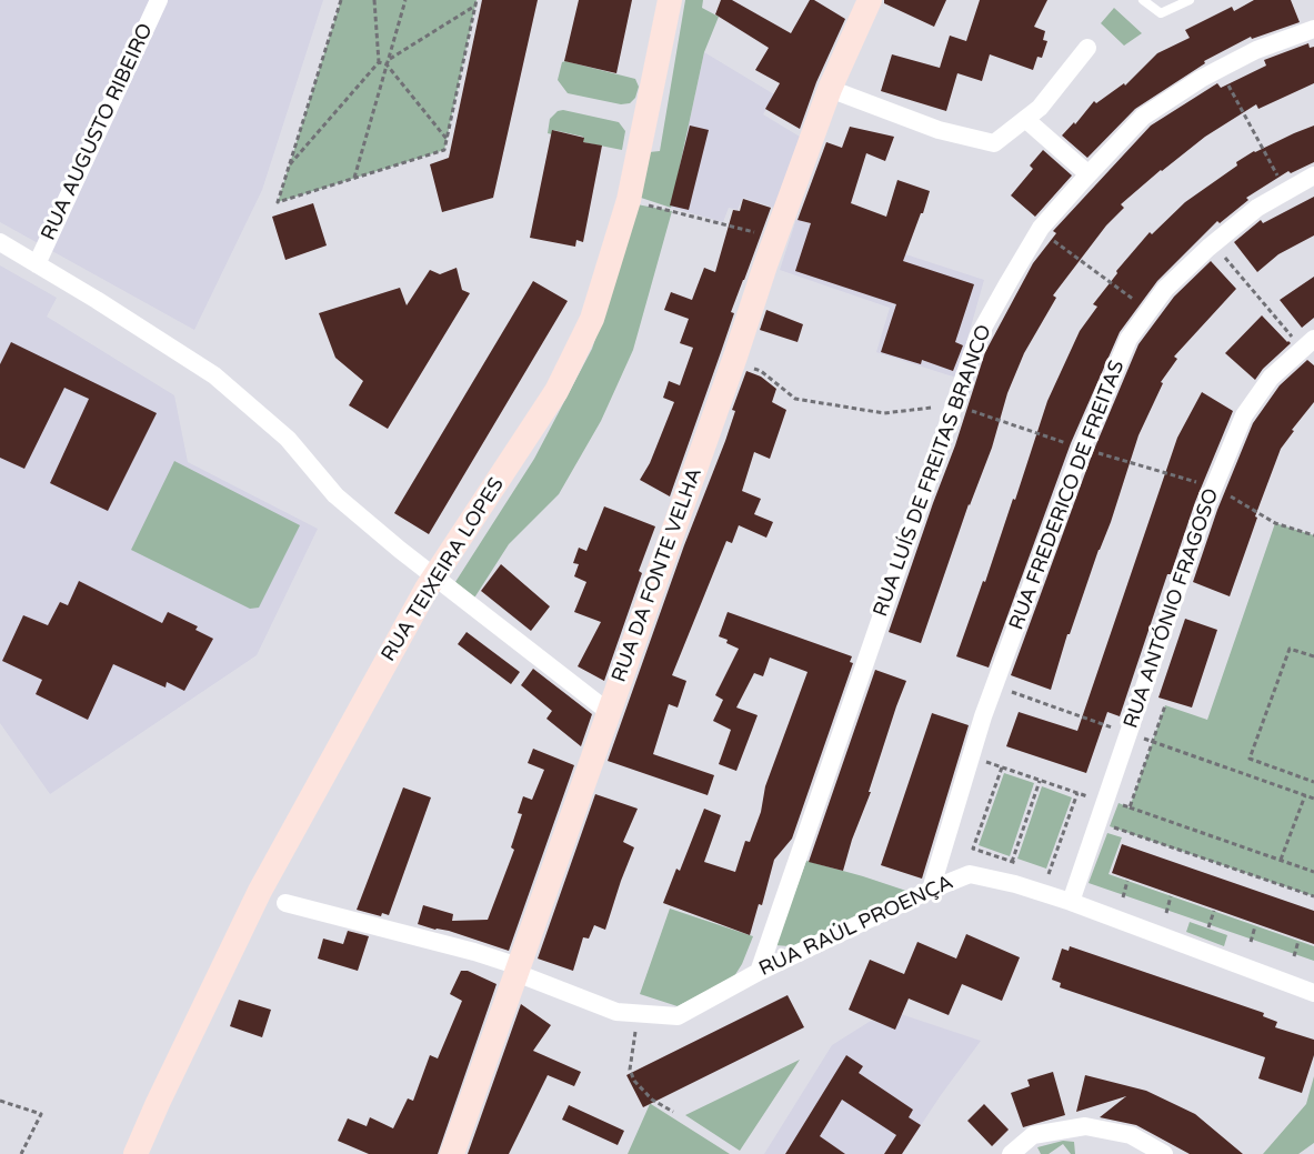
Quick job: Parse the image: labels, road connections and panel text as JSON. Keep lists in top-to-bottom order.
{
  "streets": {
    "street": [
      "RUA AUGUSTO RIBEIRO",
      "RUA LUÍS DE FREITAS BRANCO",
      "RUA FREDERICO DE FREITAS",
      "RUA TEIXEIRA LOPES",
      "RUA DA FONTE VELHA",
      "RUA ANTÓNIO FRAGOSO",
      "RUA RAÚL PROENÇA"
    ]
  },
  "crossings": [
    ["RUA LUÍS DE FREITAS BRANCO", "RUA RAÚL PROENÇA"],
    ["RUA FREDERICO DE FREITAS", "RUA RAÚL PROENÇA"],
    ["RUA DA FONTE VELHA", "RUA RAÚL PROENÇA"],
    ["RUA ANTÓNIO FRAGOSO", "RUA RAÚL PROENÇA"]
  ]
}
